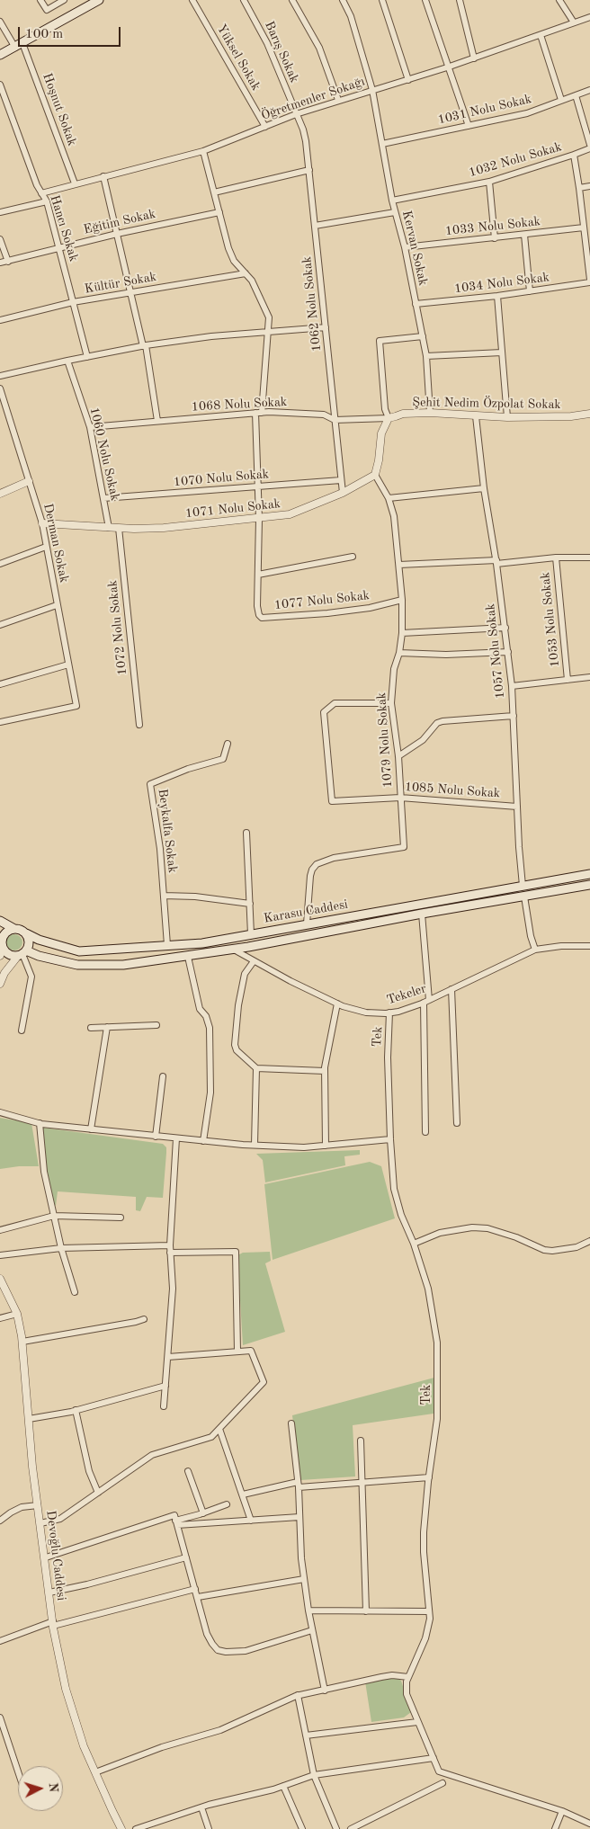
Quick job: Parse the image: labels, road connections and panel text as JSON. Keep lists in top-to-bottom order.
{
  "streets": {
    "main road": ["Karasu Caddesi"],
    "street": [
      "Barış Sokak",
      "Yüksel Sokak",
      "Öğretmenler Sokağı",
      "Hoşnut Sokak",
      "1031 Nolu Sokak",
      "1032 Nolu Sokak",
      "Eğitim Sokak",
      "1033 Nolu Sokak",
      "Hancı Sokak",
      "Kervan Sokak",
      "Kültür Sokak",
      "1034 Nolu Sokak",
      "1062 Nolu Sokak",
      "Şehit Nedim Özpolat Sokak",
      "1068 Nolu Sokak",
      "1060 Nolu Sokak",
      "1070 Nolu Sokak",
      "1071 Nolu Sokak",
      "Derman Sokak",
      "1077 Nolu Sokak",
      "1053 Nolu Sokak",
      "1072 Nolu Sokak",
      "1057 Nolu Sokak",
      "1079 Nolu Sokak",
      "1085 Nolu Sokak",
      "Beykalfa Sokak",
      "Tekeler",
      "Tek",
      "Devoğlu Caddesi"
    ]
  },
  "crossings": [
    ["Barış Sokak", "Öğretmenler Sokağı"],
    ["Barış Sokak", "1062 Nolu Sokak"],
    ["Yüksel Sokak", "Öğretmenler Sokağı"],
    ["Öğretmenler Sokağı", "Hoşnut Sokak"],
    ["Öğretmenler Sokağı", "Hancı Sokak"],
    ["Öğretmenler Sokağı", "Kervan Sokak"],
    ["Öğretmenler Sokağı", "1062 Nolu Sokak"],
    ["1031 Nolu Sokak", "Kervan Sokak"],
    ["1032 Nolu Sokak", "1033 Nolu Sokak"],
    ["1032 Nolu Sokak", "Kervan Sokak"],
    ["1032 Nolu Sokak", "1034 Nolu Sokak"],
    ["Eğitim Sokak", "Hancı Sokak"],
    ["1033 Nolu Sokak", "Kervan Sokak"],
    ["Hancı Sokak", "Kültür Sokak"],
    ["Kervan Sokak", "1034 Nolu Sokak"],
    ["Kervan Sokak", "Şehit Nedim Özpolat Sokak"],
    ["1062 Nolu Sokak", "1068 Nolu Sokak"],
    ["1062 Nolu Sokak", "1070 Nolu Sokak"],
    ["1062 Nolu Sokak", "1071 Nolu Sokak"],
    ["Şehit Nedim Özpolat Sokak", "1068 Nolu Sokak"],
    ["Şehit Nedim Özpolat Sokak", "1057 Nolu Sokak"],
    ["1068 Nolu Sokak", "1060 Nolu Sokak"],
    ["1060 Nolu Sokak", "1070 Nolu Sokak"],
    ["1060 Nolu Sokak", "1071 Nolu Sokak"],
    ["1071 Nolu Sokak", "Derman Sokak"],
    ["1071 Nolu Sokak", "1072 Nolu Sokak"],
    ["1077 Nolu Sokak", "1079 Nolu Sokak"],
    ["1057 Nolu Sokak", "1085 Nolu Sokak"],
    ["1057 Nolu Sokak", "Karasu Caddesi"],
    ["1079 Nolu Sokak", "1085 Nolu Sokak"],
    ["1079 Nolu Sokak", "Karasu Caddesi"],
    ["Beykalfa Sokak", "Karasu Caddesi"],
    ["Karasu Caddesi", "Tekeler"],
    ["Tekeler", "Tek"]
  ],
  "scale_bar": "100 m",
  "north": "right"
}
